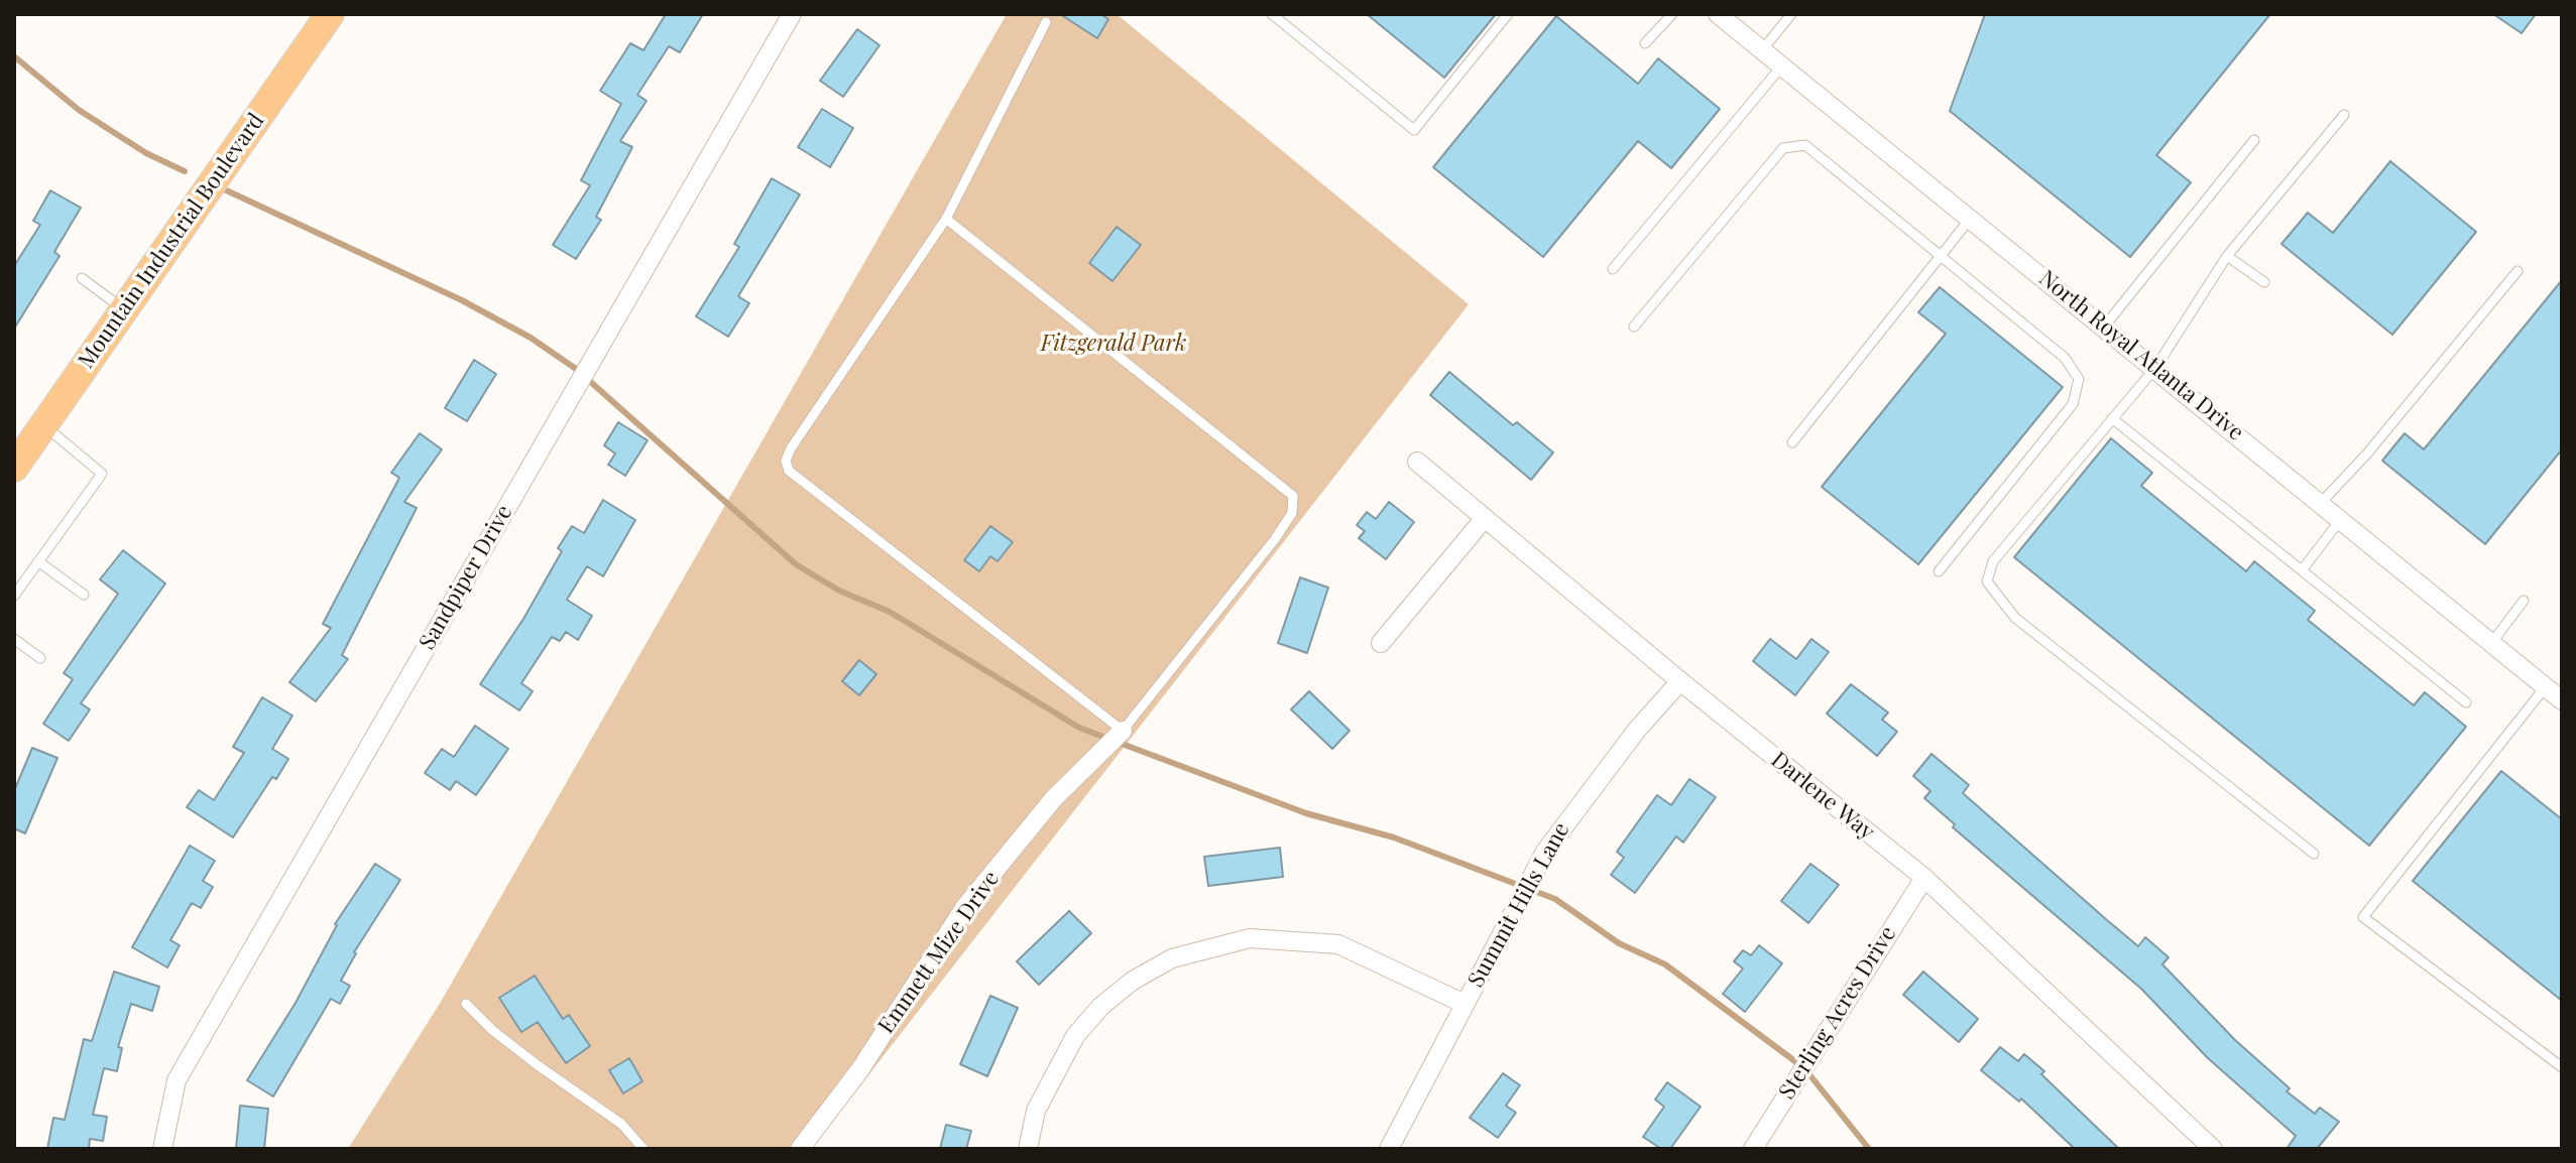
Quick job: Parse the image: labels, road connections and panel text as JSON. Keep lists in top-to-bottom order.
{
  "streets": {
    "main road": ["Mountain Industrial Boulevard"],
    "street": [
      "North Royal Atlanta Drive",
      "Sandpiper Drive",
      "Darlene Way",
      "Summit Hills Lane",
      "Emmett Mize Drive",
      "Sterling Acres Drive"
    ]
  },
  "crossings": [
    ["Darlene Way", "Summit Hills Lane"],
    ["Darlene Way", "Sterling Acres Drive"]
  ],
  "parks": ["Fitzgerald Park"]
}
